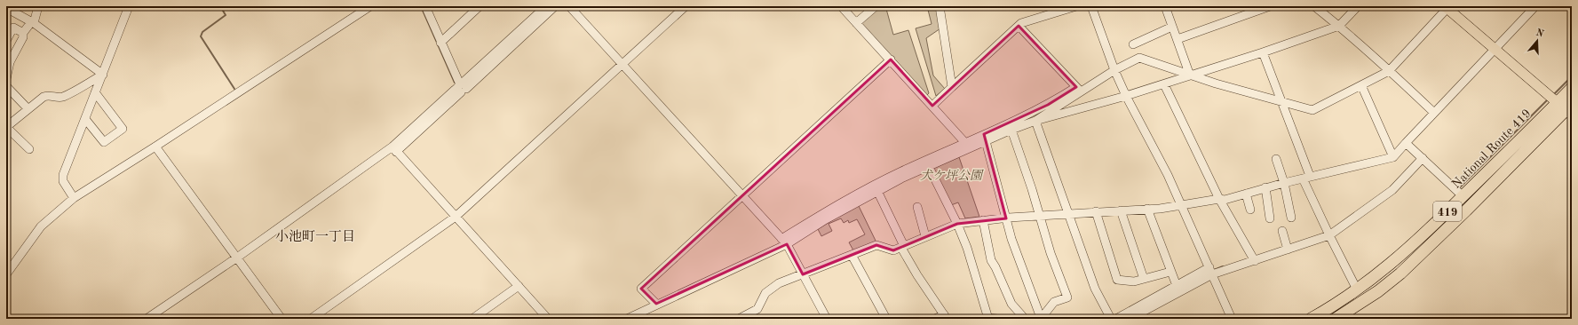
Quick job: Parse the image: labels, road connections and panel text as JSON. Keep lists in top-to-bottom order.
{
  "streets": {
    "highway": ["National Route 419", "419"]
  },
  "districts": ["小池町一丁目"],
  "parks": ["犬ケ坪公園"],
  "north": "top"
}
